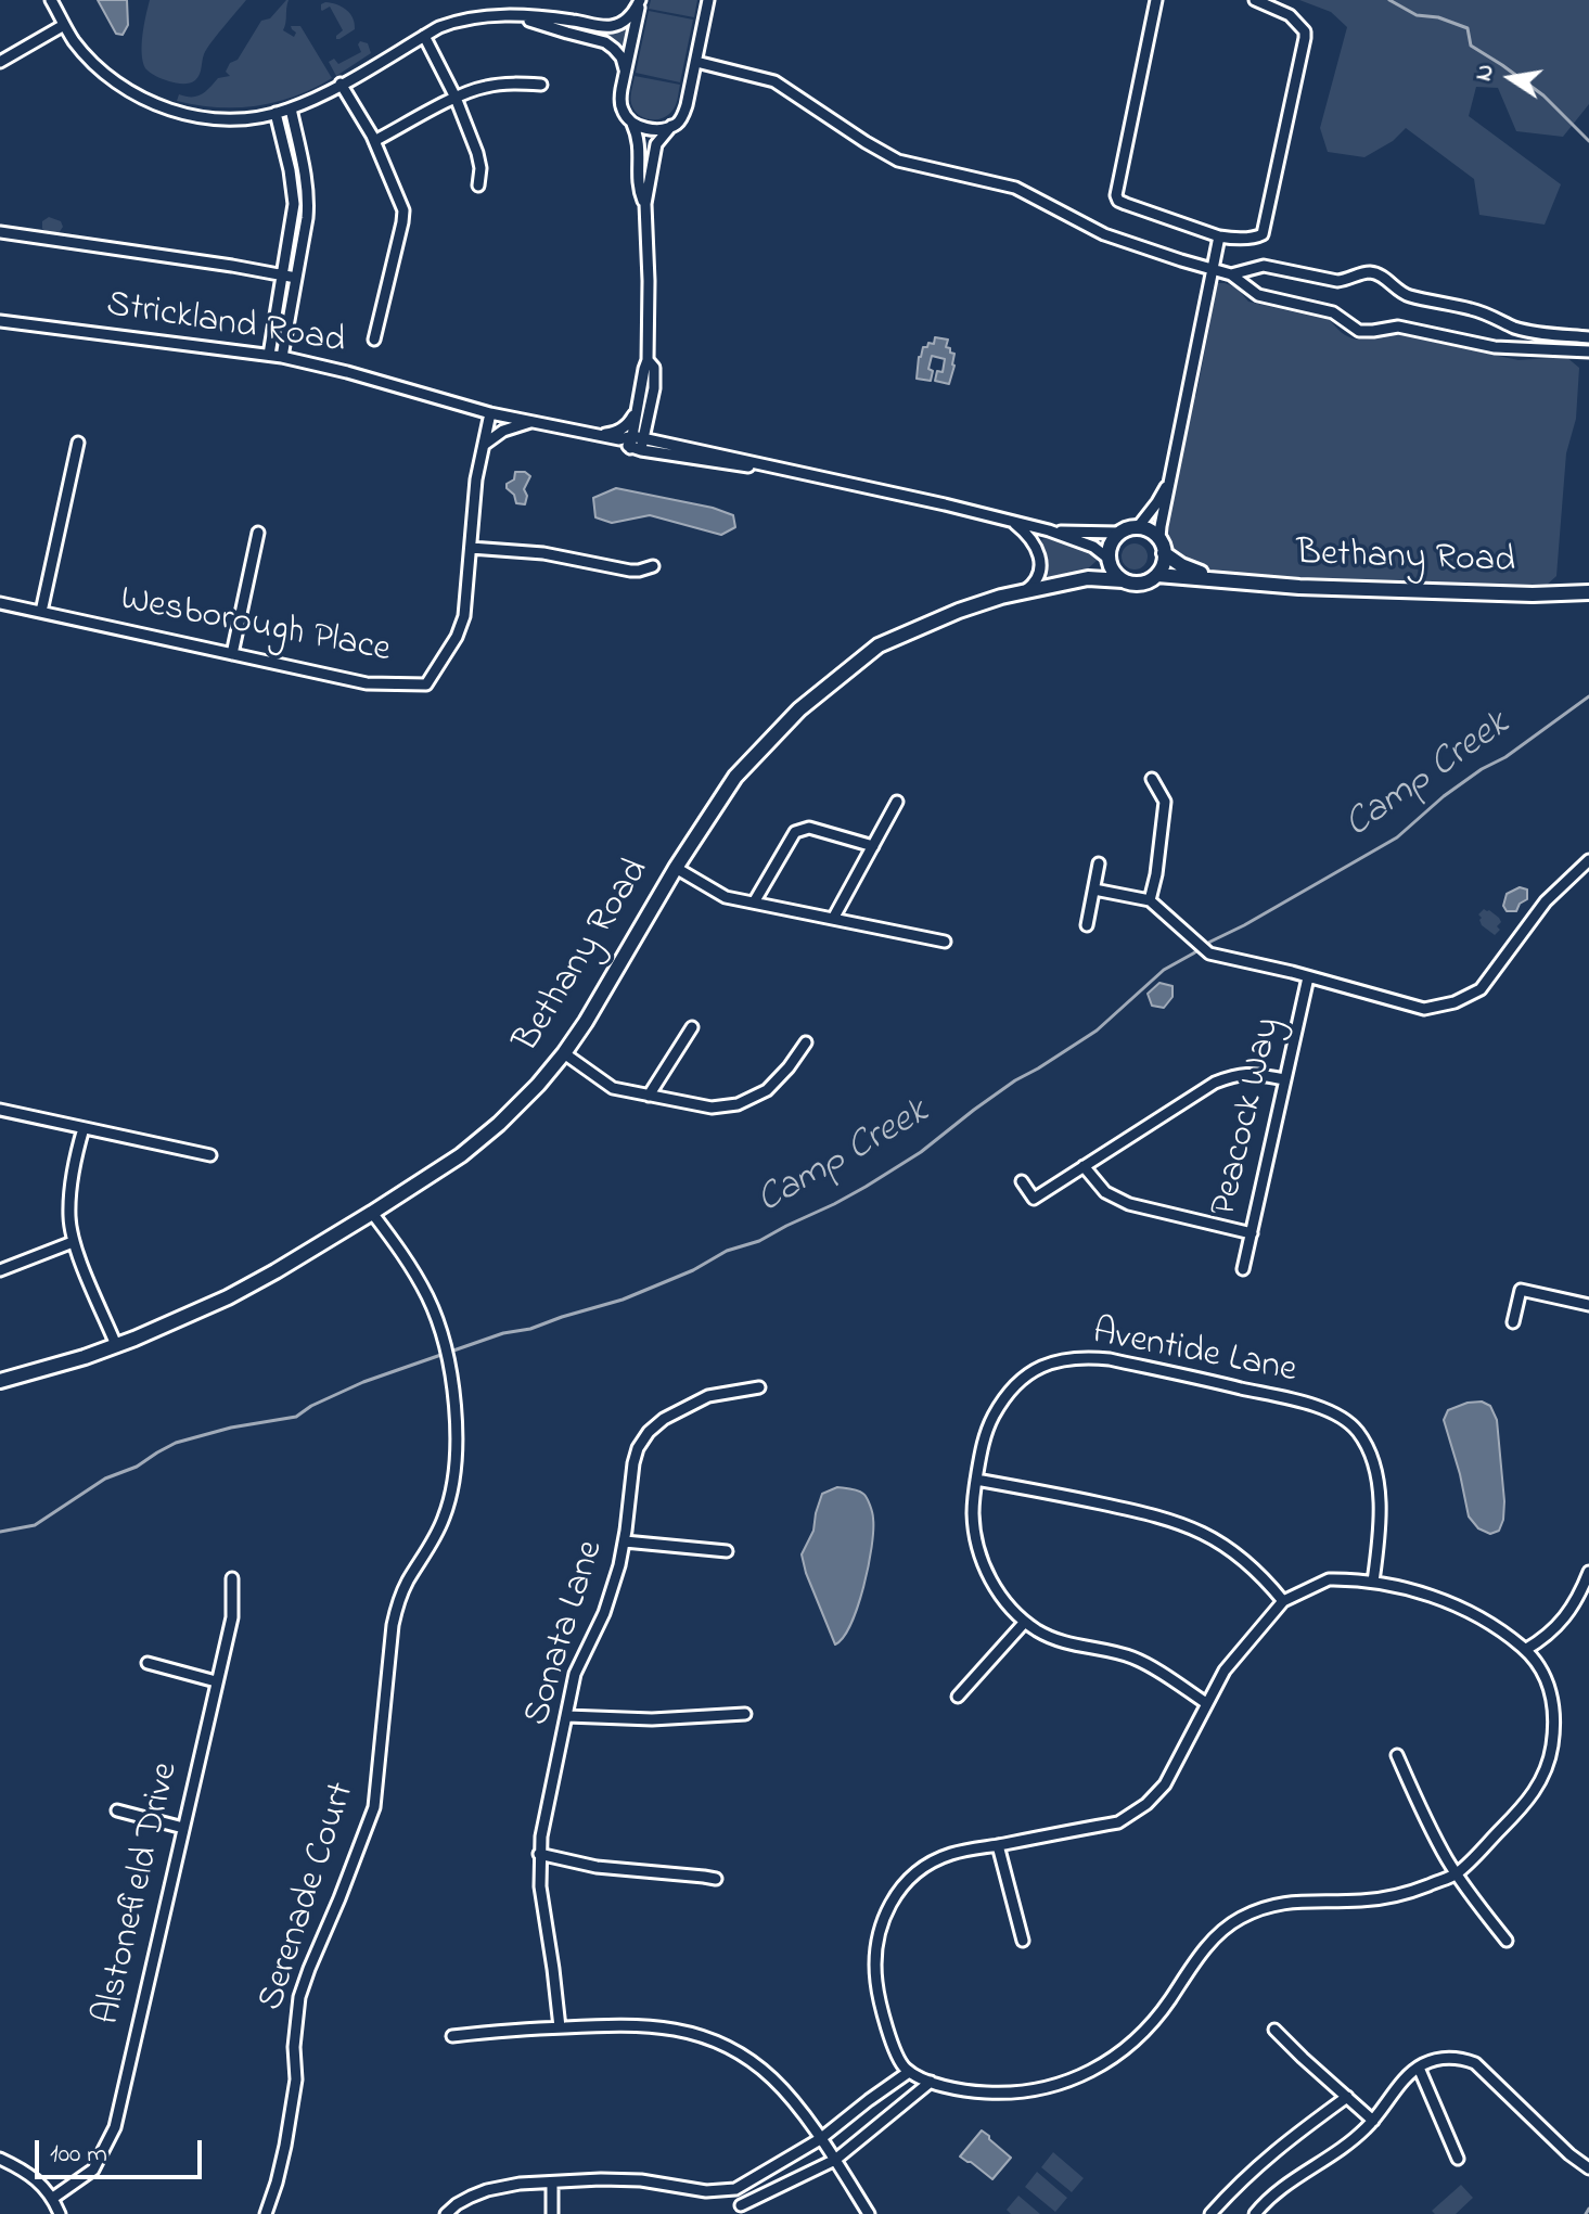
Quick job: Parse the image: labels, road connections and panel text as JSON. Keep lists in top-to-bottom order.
{
  "streets": {
    "street": [
      "Strickland Road",
      "Bethany Road",
      "Wesborough Place",
      "Peacock Way",
      "Aventide Lane",
      "Sonata Lane",
      "Alstonefield Drive",
      "Serenade Court"
    ]
  },
  "crossings": [
    ["Strickland Road", "Wesborough Place"],
    ["Bethany Road", "Serenade Court"]
  ],
  "water": ["Camp Creek"],
  "scale_bar": "100 m",
  "north": "left"
}
